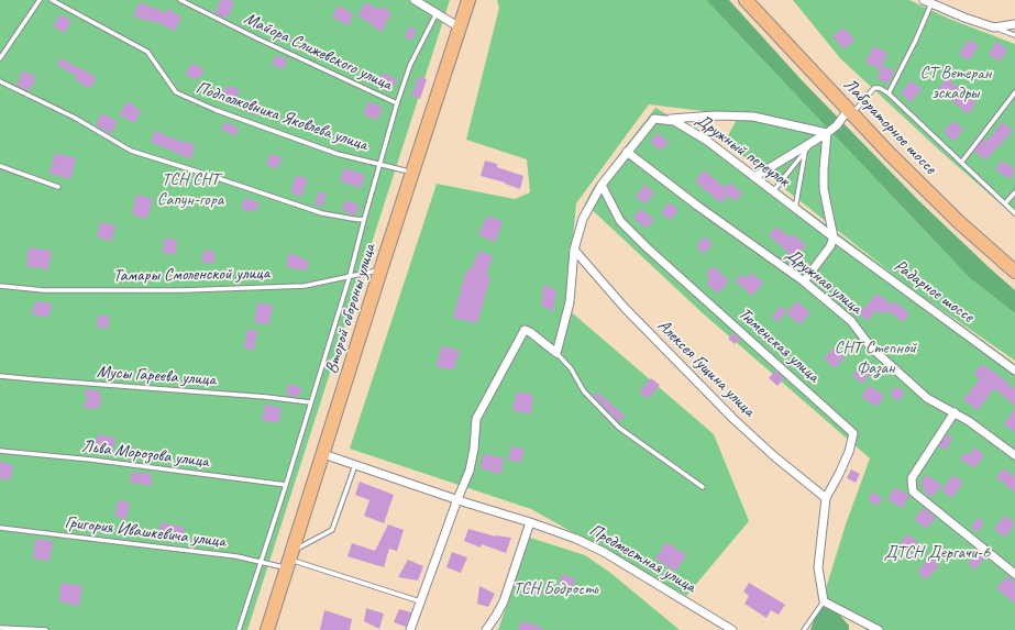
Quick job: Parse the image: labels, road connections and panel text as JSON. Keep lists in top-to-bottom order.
{
  "streets": {
    "main road": ["Лабораторное шоссе", "Второй обороны улица"],
    "street": [
      "Дружный переулок",
      "Дружная улица",
      "Радарное шоссе",
      "Тюменская улица",
      "Алексея Гущина улица",
      "Предместная улица"
    ],
    "lane": [
      "Майора Слижевского улица",
      "Подполковника Яковлева улица",
      "Тамары Смоленской улица",
      "Мусы Гареева улица",
      "Льва Морозова улица",
      "Григория Ивашкевича улица"
    ]
  },
  "crossings": [
    ["Подполковника Яковлева улица", "Второй обороны улица"],
    ["Дружный переулок", "Радарное шоссе"],
    ["Тамары Смоленской улица", "Второй обороны улица"],
    ["Второй обороны улица", "Григория Ивашкевича улица"],
    ["Второй обороны улица", "Предместная улица"],
    ["Тюменская улица", "Алексея Гущина улица"]
  ],
  "parks": [
    "СТ Ветеран эскадры",
    "ТСН СНТ Сапун-гора",
    "СНТ Степной Фазан",
    "ДТСН Дергачи-6",
    "ТСН Бодрость"
  ]
}
